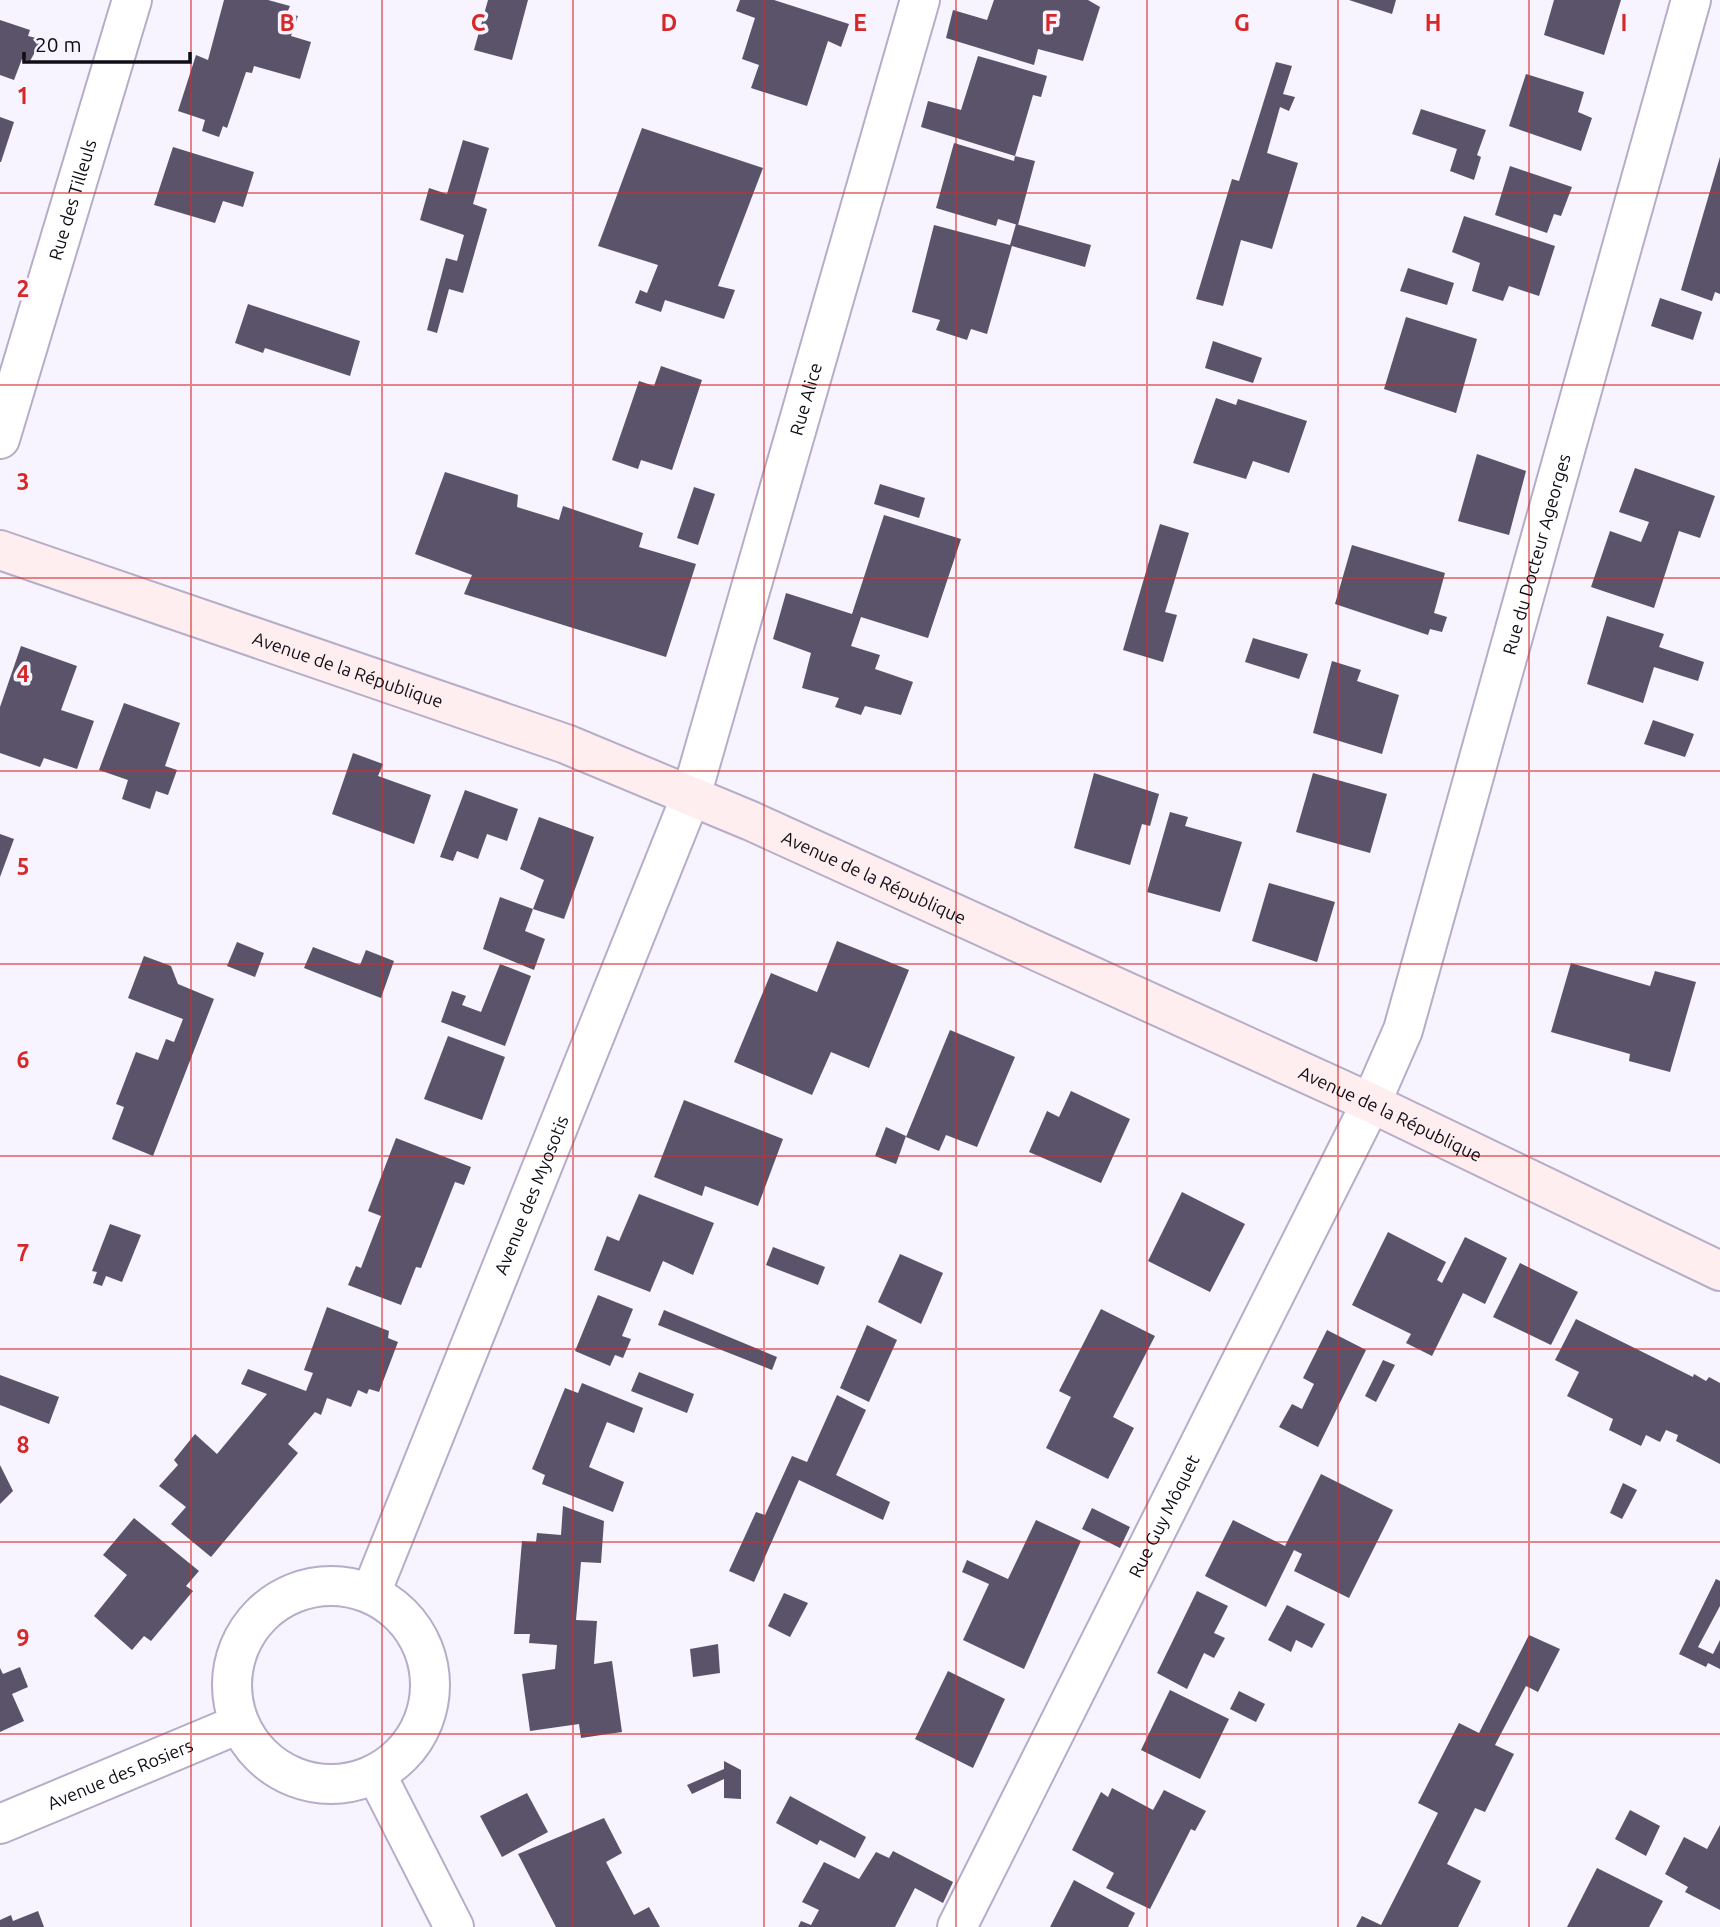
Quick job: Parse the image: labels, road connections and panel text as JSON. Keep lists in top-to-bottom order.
{
  "streets": {
    "main road": ["Avenue de la République"],
    "street": [
      "Rue des Tilleuls",
      "Rue Alice",
      "Rue du Docteur Ageorges",
      "Avenue des Myosotis",
      "Rue Guy Môquet",
      "Avenue des Rosiers"
    ]
  },
  "crossings": [
    ["Rue Alice", "Avenue de la République"],
    ["Rue Alice", "Avenue des Myosotis"],
    ["Rue du Docteur Ageorges", "Avenue de la République"],
    ["Rue du Docteur Ageorges", "Rue Guy Môquet"],
    ["Avenue de la République", "Avenue des Myosotis"],
    ["Avenue de la République", "Rue Guy Môquet"],
    ["Avenue des Myosotis", "Avenue des Rosiers"]
  ],
  "scale_bar": "20 m",
  "grid": {
    "columns": [
      "B",
      "C",
      "D",
      "E",
      "F",
      "G",
      "H",
      "I"
    ],
    "rows": [
      "1",
      "2",
      "3",
      "4",
      "5",
      "6",
      "7",
      "8",
      "9"
    ]
  }
}
